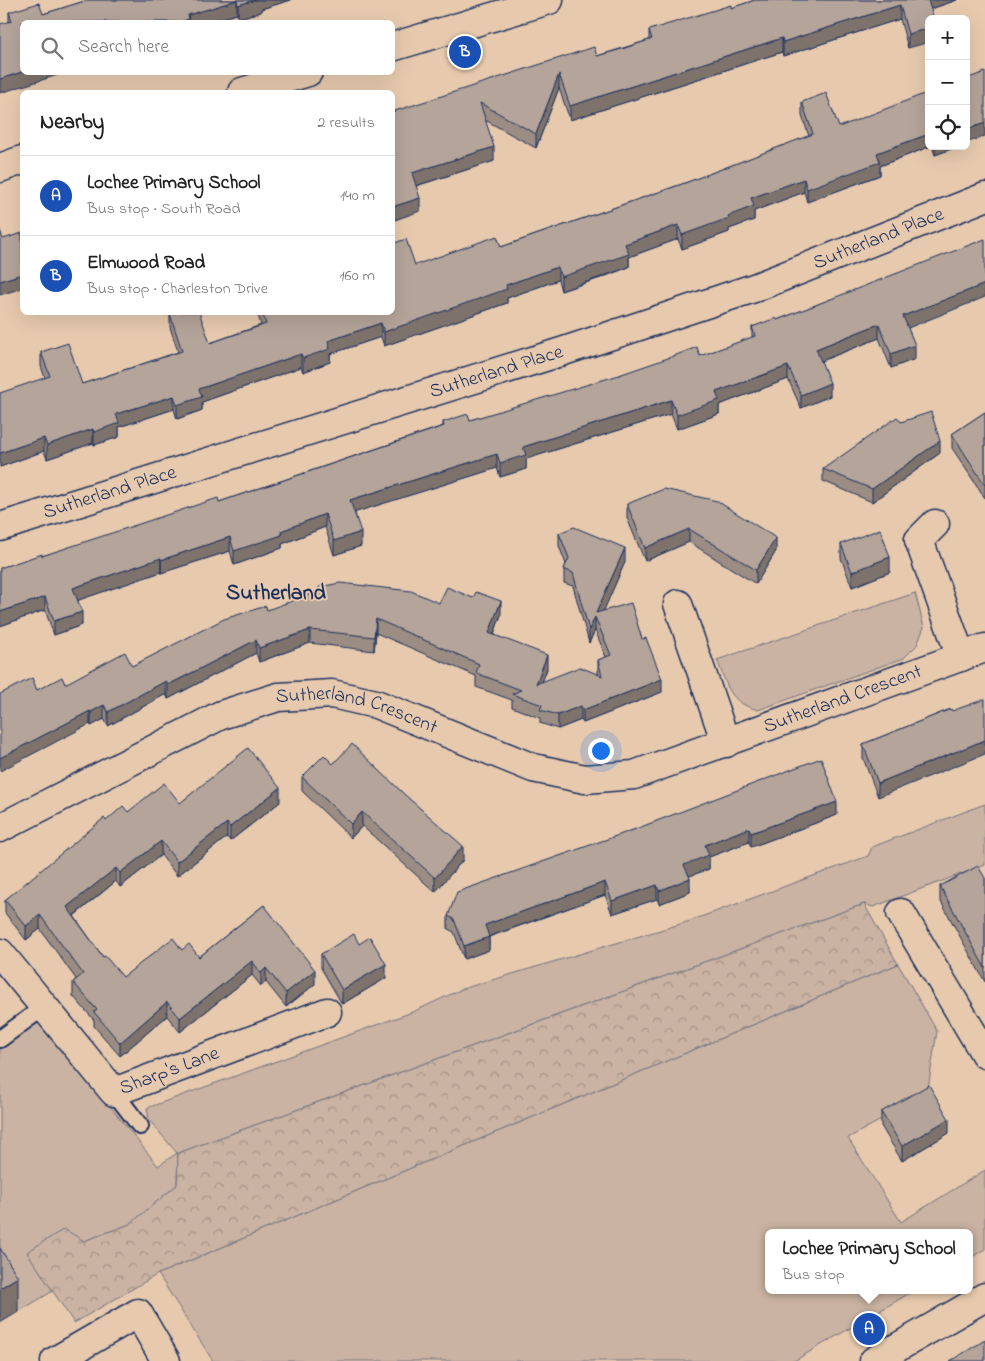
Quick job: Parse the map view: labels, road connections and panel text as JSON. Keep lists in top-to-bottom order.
{
  "streets": {
    "street": ["Sutherland Place", "Sutherland Crescent", "Sharp's Lane"]
  },
  "districts": ["Sutherland"],
  "page": {
    "map_buttons": ["+", "−"],
    "search": "Search here",
    "pins": ["B", "A"],
    "heading": ["Nearby", "2 results"],
    "list": [
      {
        "mark": "A",
        "name": "Lochee Primary School",
        "note": "Bus stop · South Road",
        "value": "140 m"
      },
      {
        "mark": "B",
        "name": "Elmwood Road",
        "note": "Bus stop · Charleston Drive",
        "value": "160 m"
      }
    ],
    "popup": ["Lochee Primary School", "Bus stop"]
  }
}
